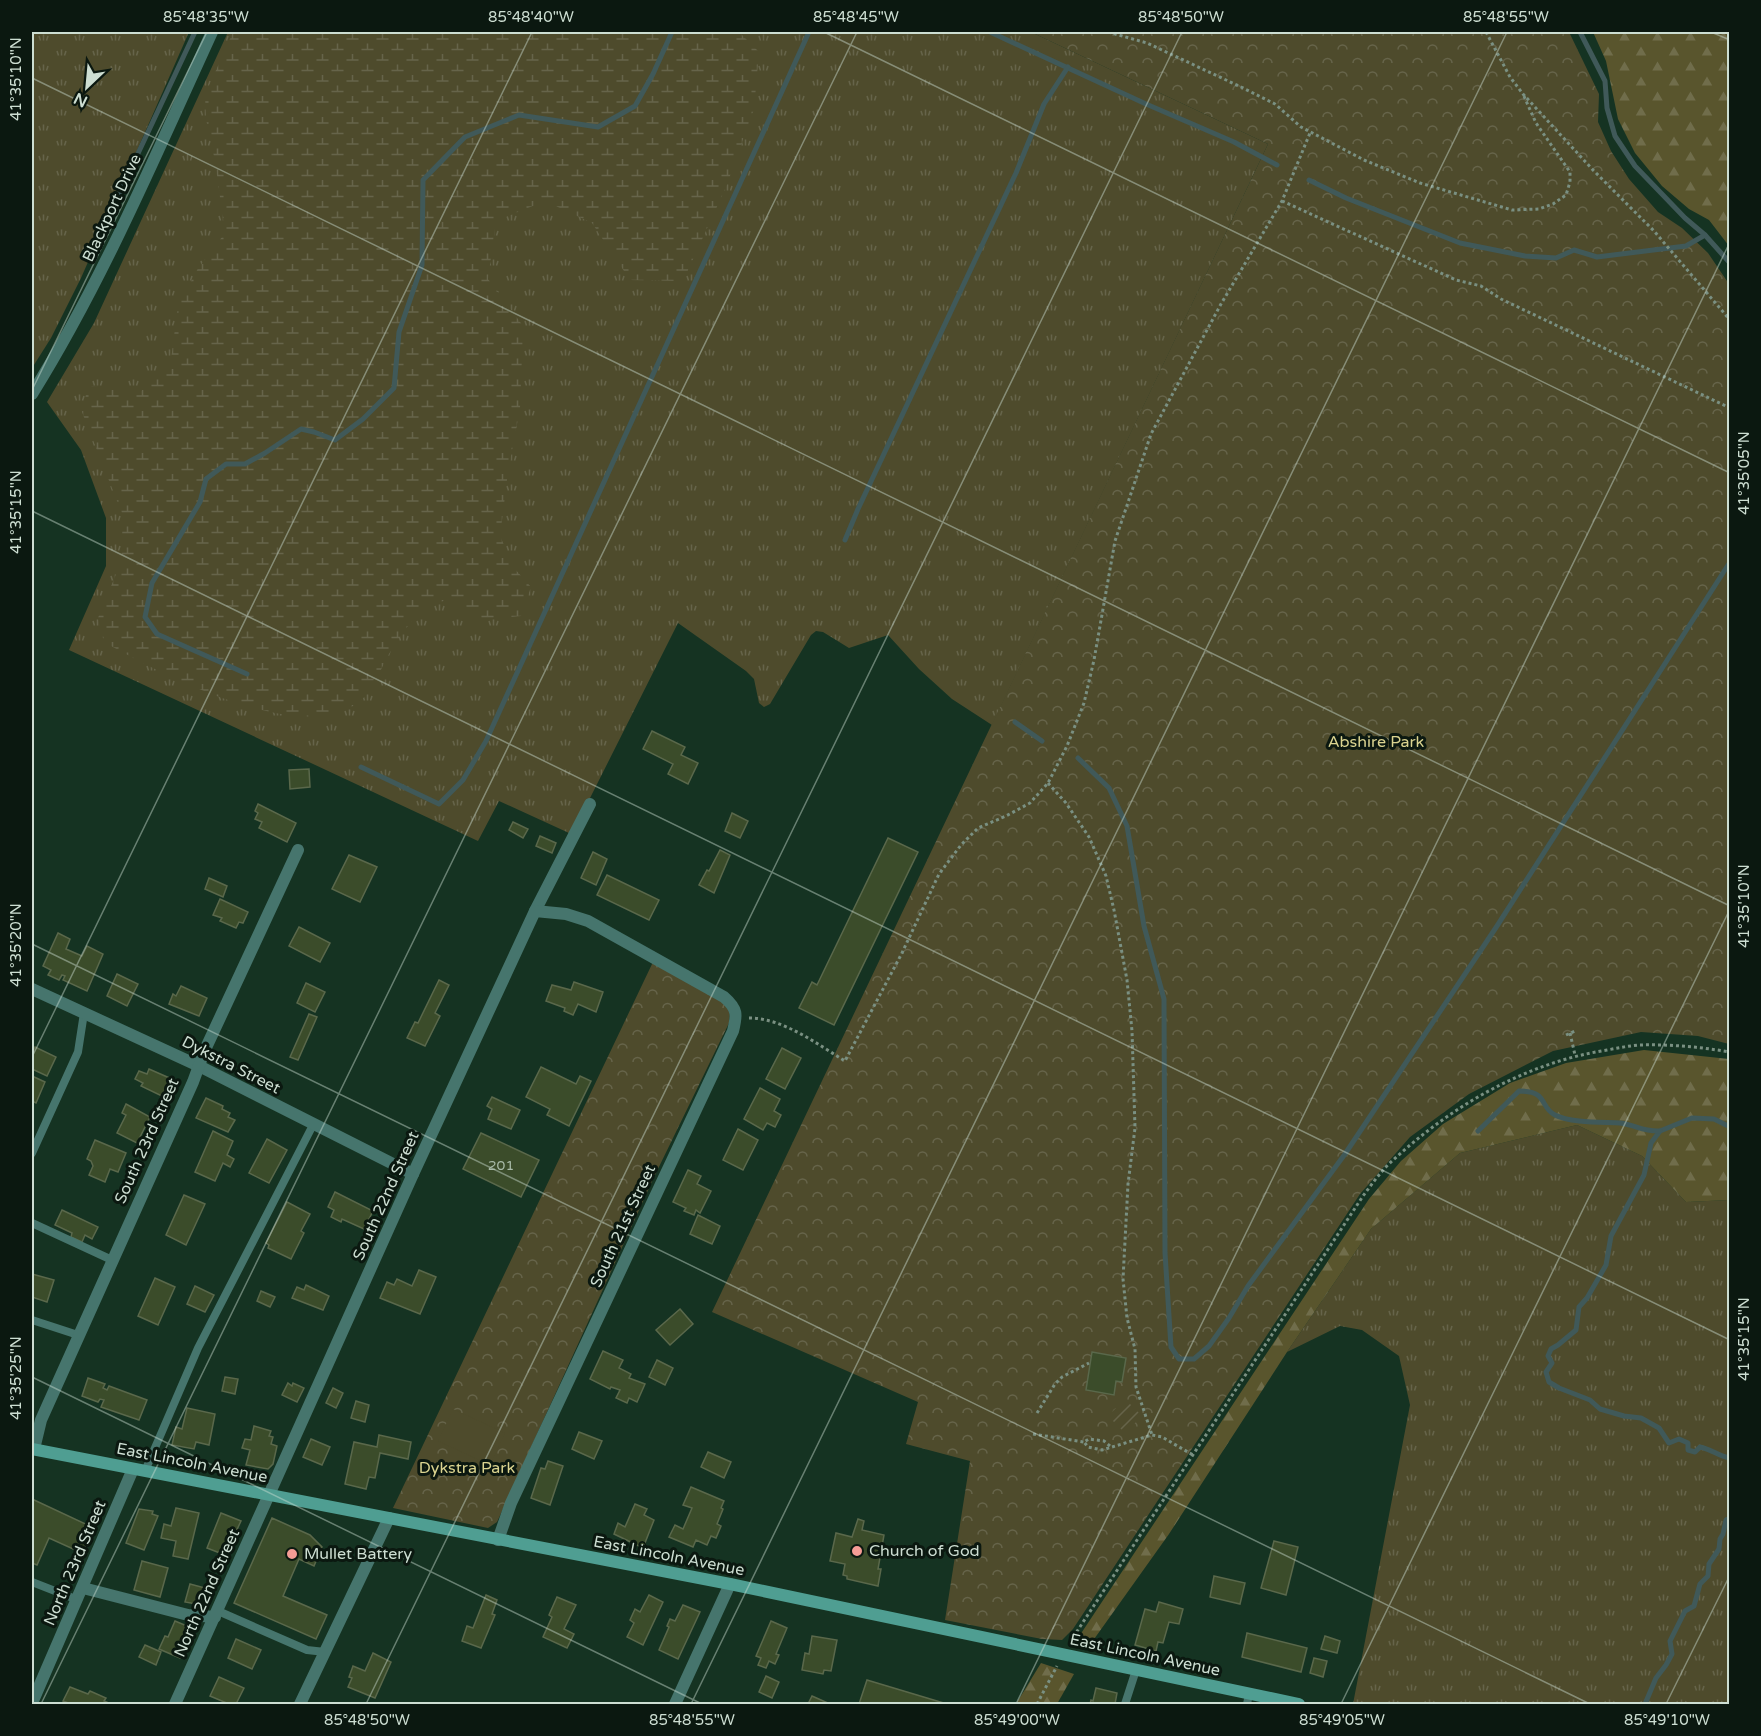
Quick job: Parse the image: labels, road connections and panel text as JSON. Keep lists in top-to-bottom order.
{
  "streets": {
    "main road": ["East Lincoln Avenue"],
    "street": [
      "Blackport Drive",
      "Dykstra Street",
      "South 23rd Street",
      "South 22nd Street",
      "South 21st Street",
      "North 23rd Street",
      "North 22nd Street"
    ]
  },
  "crossings": [
    ["Dykstra Street", "South 23rd Street"],
    ["Dykstra Street", "South 22nd Street"],
    ["South 23rd Street", "East Lincoln Avenue"],
    ["South 22nd Street", "East Lincoln Avenue"],
    ["South 22nd Street", "North 22nd Street"],
    ["South 21st Street", "East Lincoln Avenue"],
    ["East Lincoln Avenue", "North 23rd Street"],
    ["East Lincoln Avenue", "North 22nd Street"]
  ],
  "parks": ["Abshire Park", "Dykstra Park"],
  "places": ["Church of God", "Mullet Battery"],
  "house_numbers": ["201"],
  "north": "bottom left",
  "coordinates": [
    "85°48'35\"W",
    "85°48'40\"W",
    "85°48'45\"W",
    "85°48'50\"W",
    "85°48'55\"W",
    "41°35'10\"N",
    "41°35'05\"N",
    "41°35'15\"N",
    "41°35'20\"N",
    "41°35'25\"N",
    "85°49'00\"W",
    "85°49'05\"W",
    "85°49'10\"W"
  ]
}
